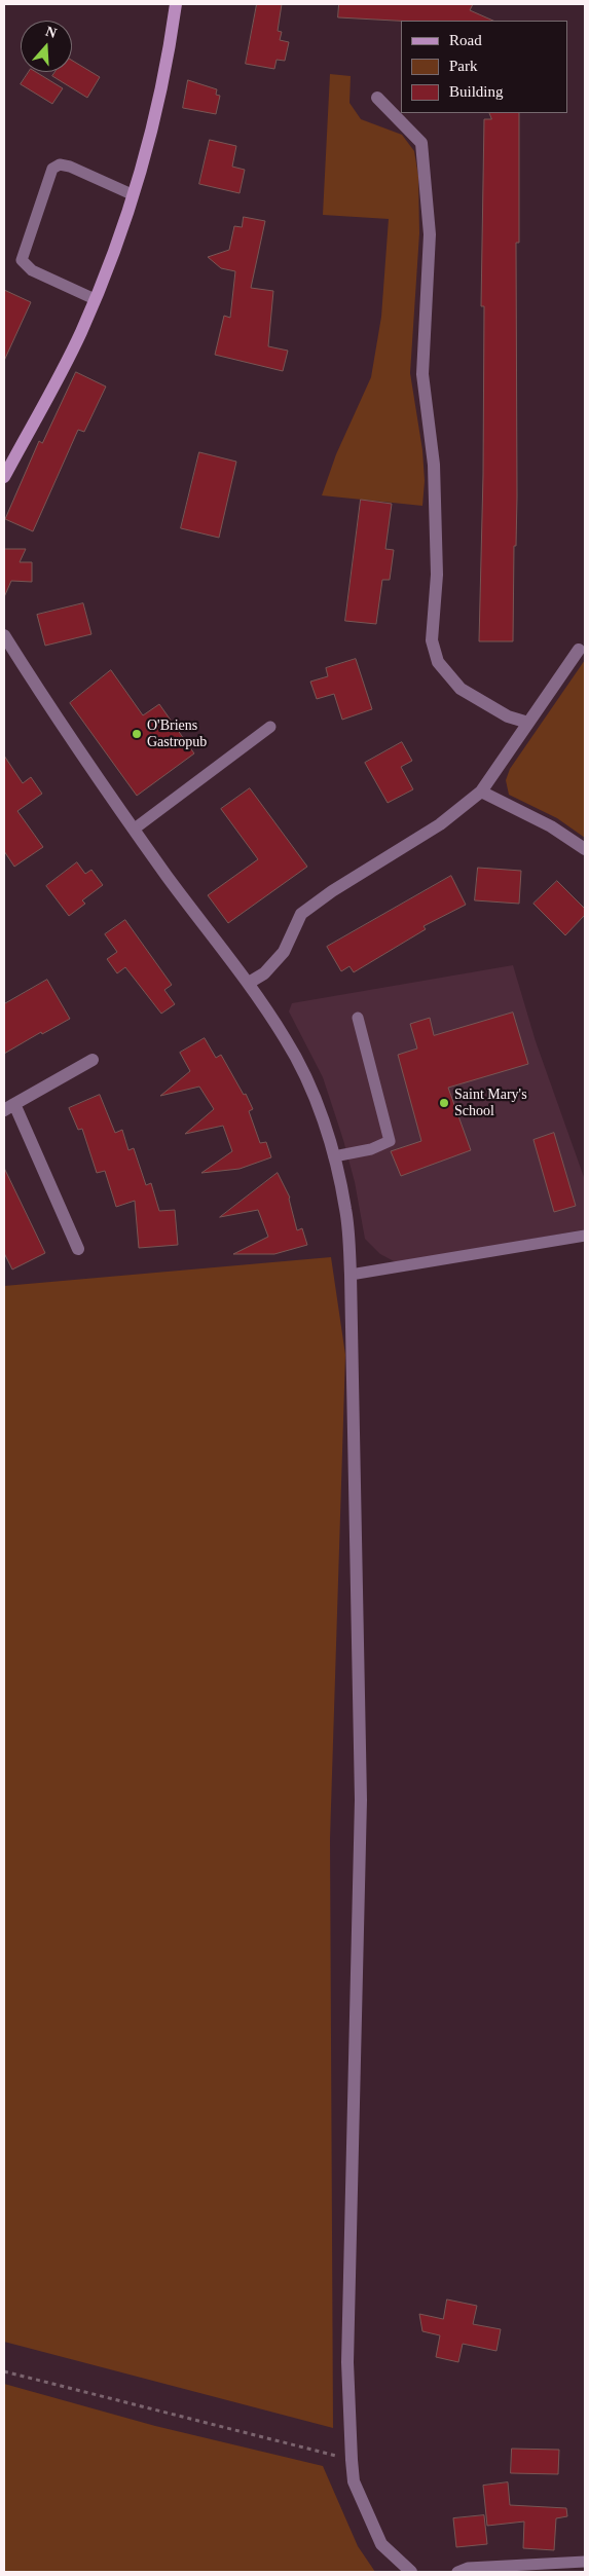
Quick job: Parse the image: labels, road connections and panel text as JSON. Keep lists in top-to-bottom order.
{
  "places": ["O'Briens Gastropub", "Saint Mary's School"],
  "legend": ["Road", "Park", "Building"],
  "north": "top"
}
